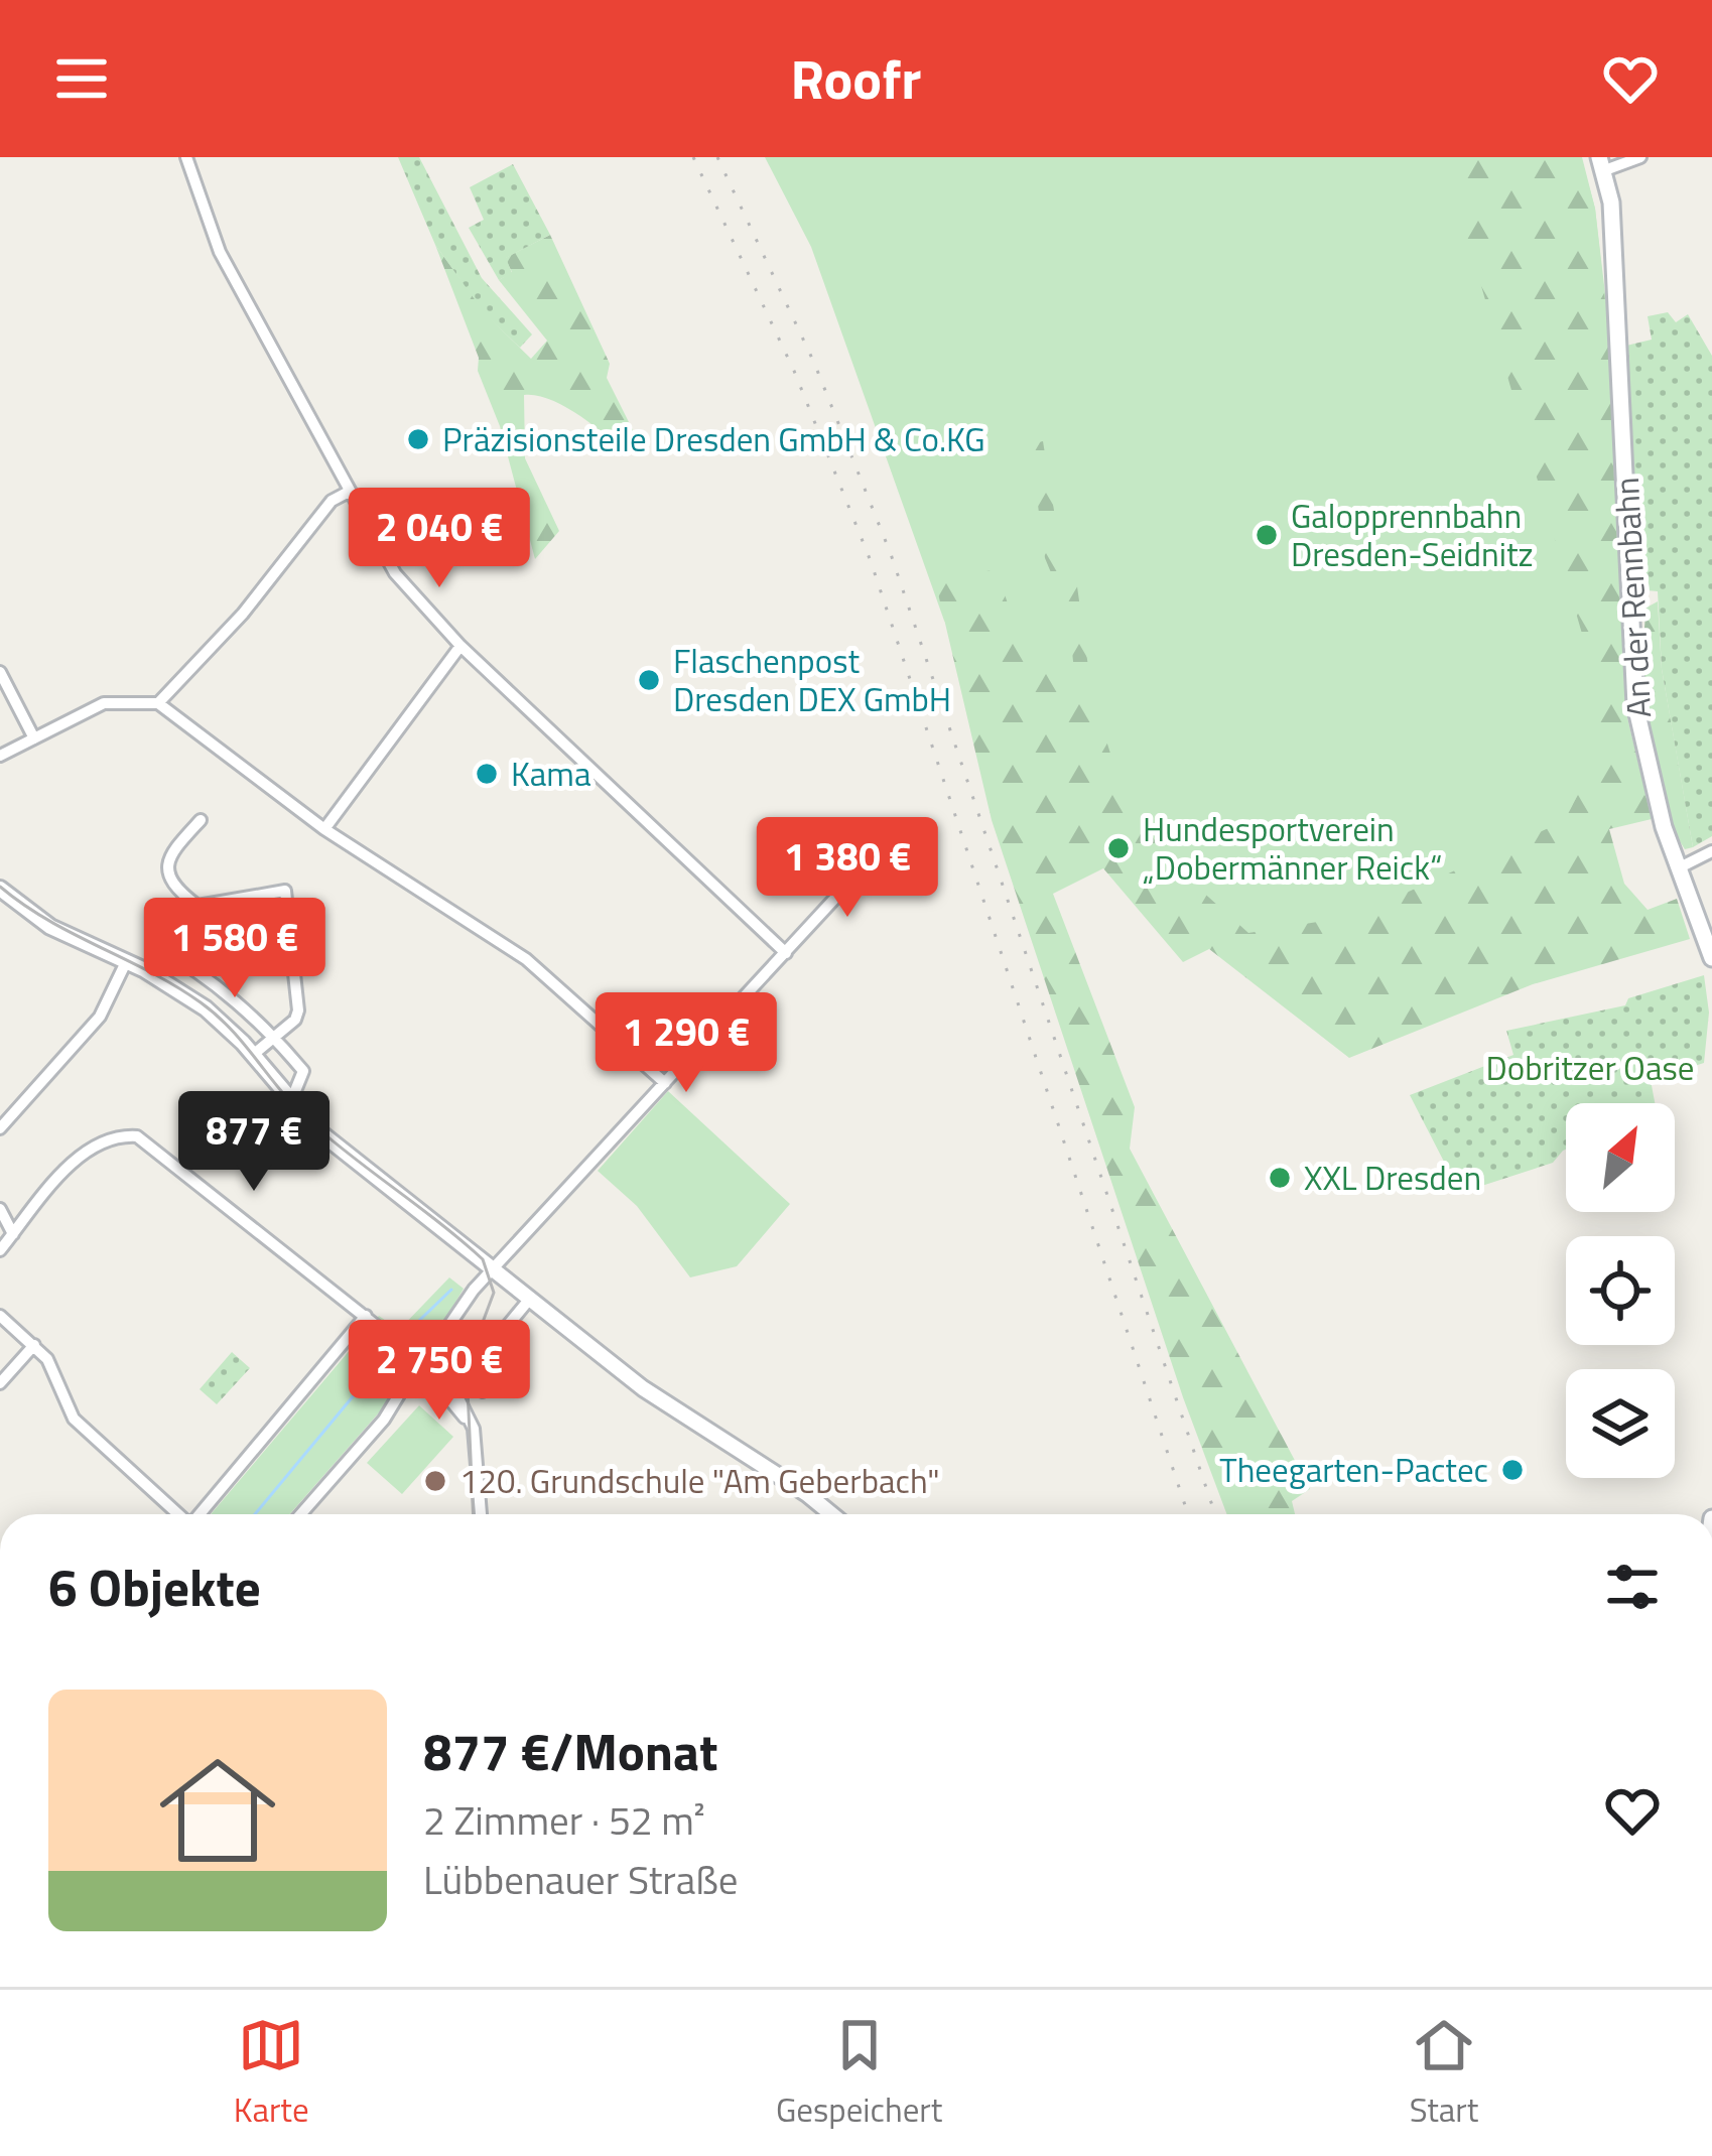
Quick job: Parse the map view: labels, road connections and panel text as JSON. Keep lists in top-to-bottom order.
{
  "streets": {
    "main road": ["An der Rennbahn"]
  },
  "parks": ["Dobritzer Oase"],
  "places": [
    "Präzisionsteile Dresden GmbH & Co.KG",
    "Galopprennbahn Dresden-Seidnitz",
    "Flaschenpost Dresden DEX GmbH",
    "Kama",
    "Hundesportverein „Dobermänner Reick“",
    "XXL Dresden",
    "Theegarten-Pactec",
    "120. Grundschule \"Am Geberbach\""
  ],
  "north": "top right",
  "page": {
    "header": "Roofr",
    "price": [
      "2 040 €",
      "1 380 €",
      "1 580 €",
      "1 290 €",
      "877 €",
      "2 750 €"
    ],
    "heading": "6 Objekte",
    "list": [
      {
        "name": "877 €/Monat",
        "note": "2 Zimmer · 52 m² · Lübbenauer Straße"
      }
    ],
    "tabs": ["Karte", "Gespeichert", "Start"]
  }
}
